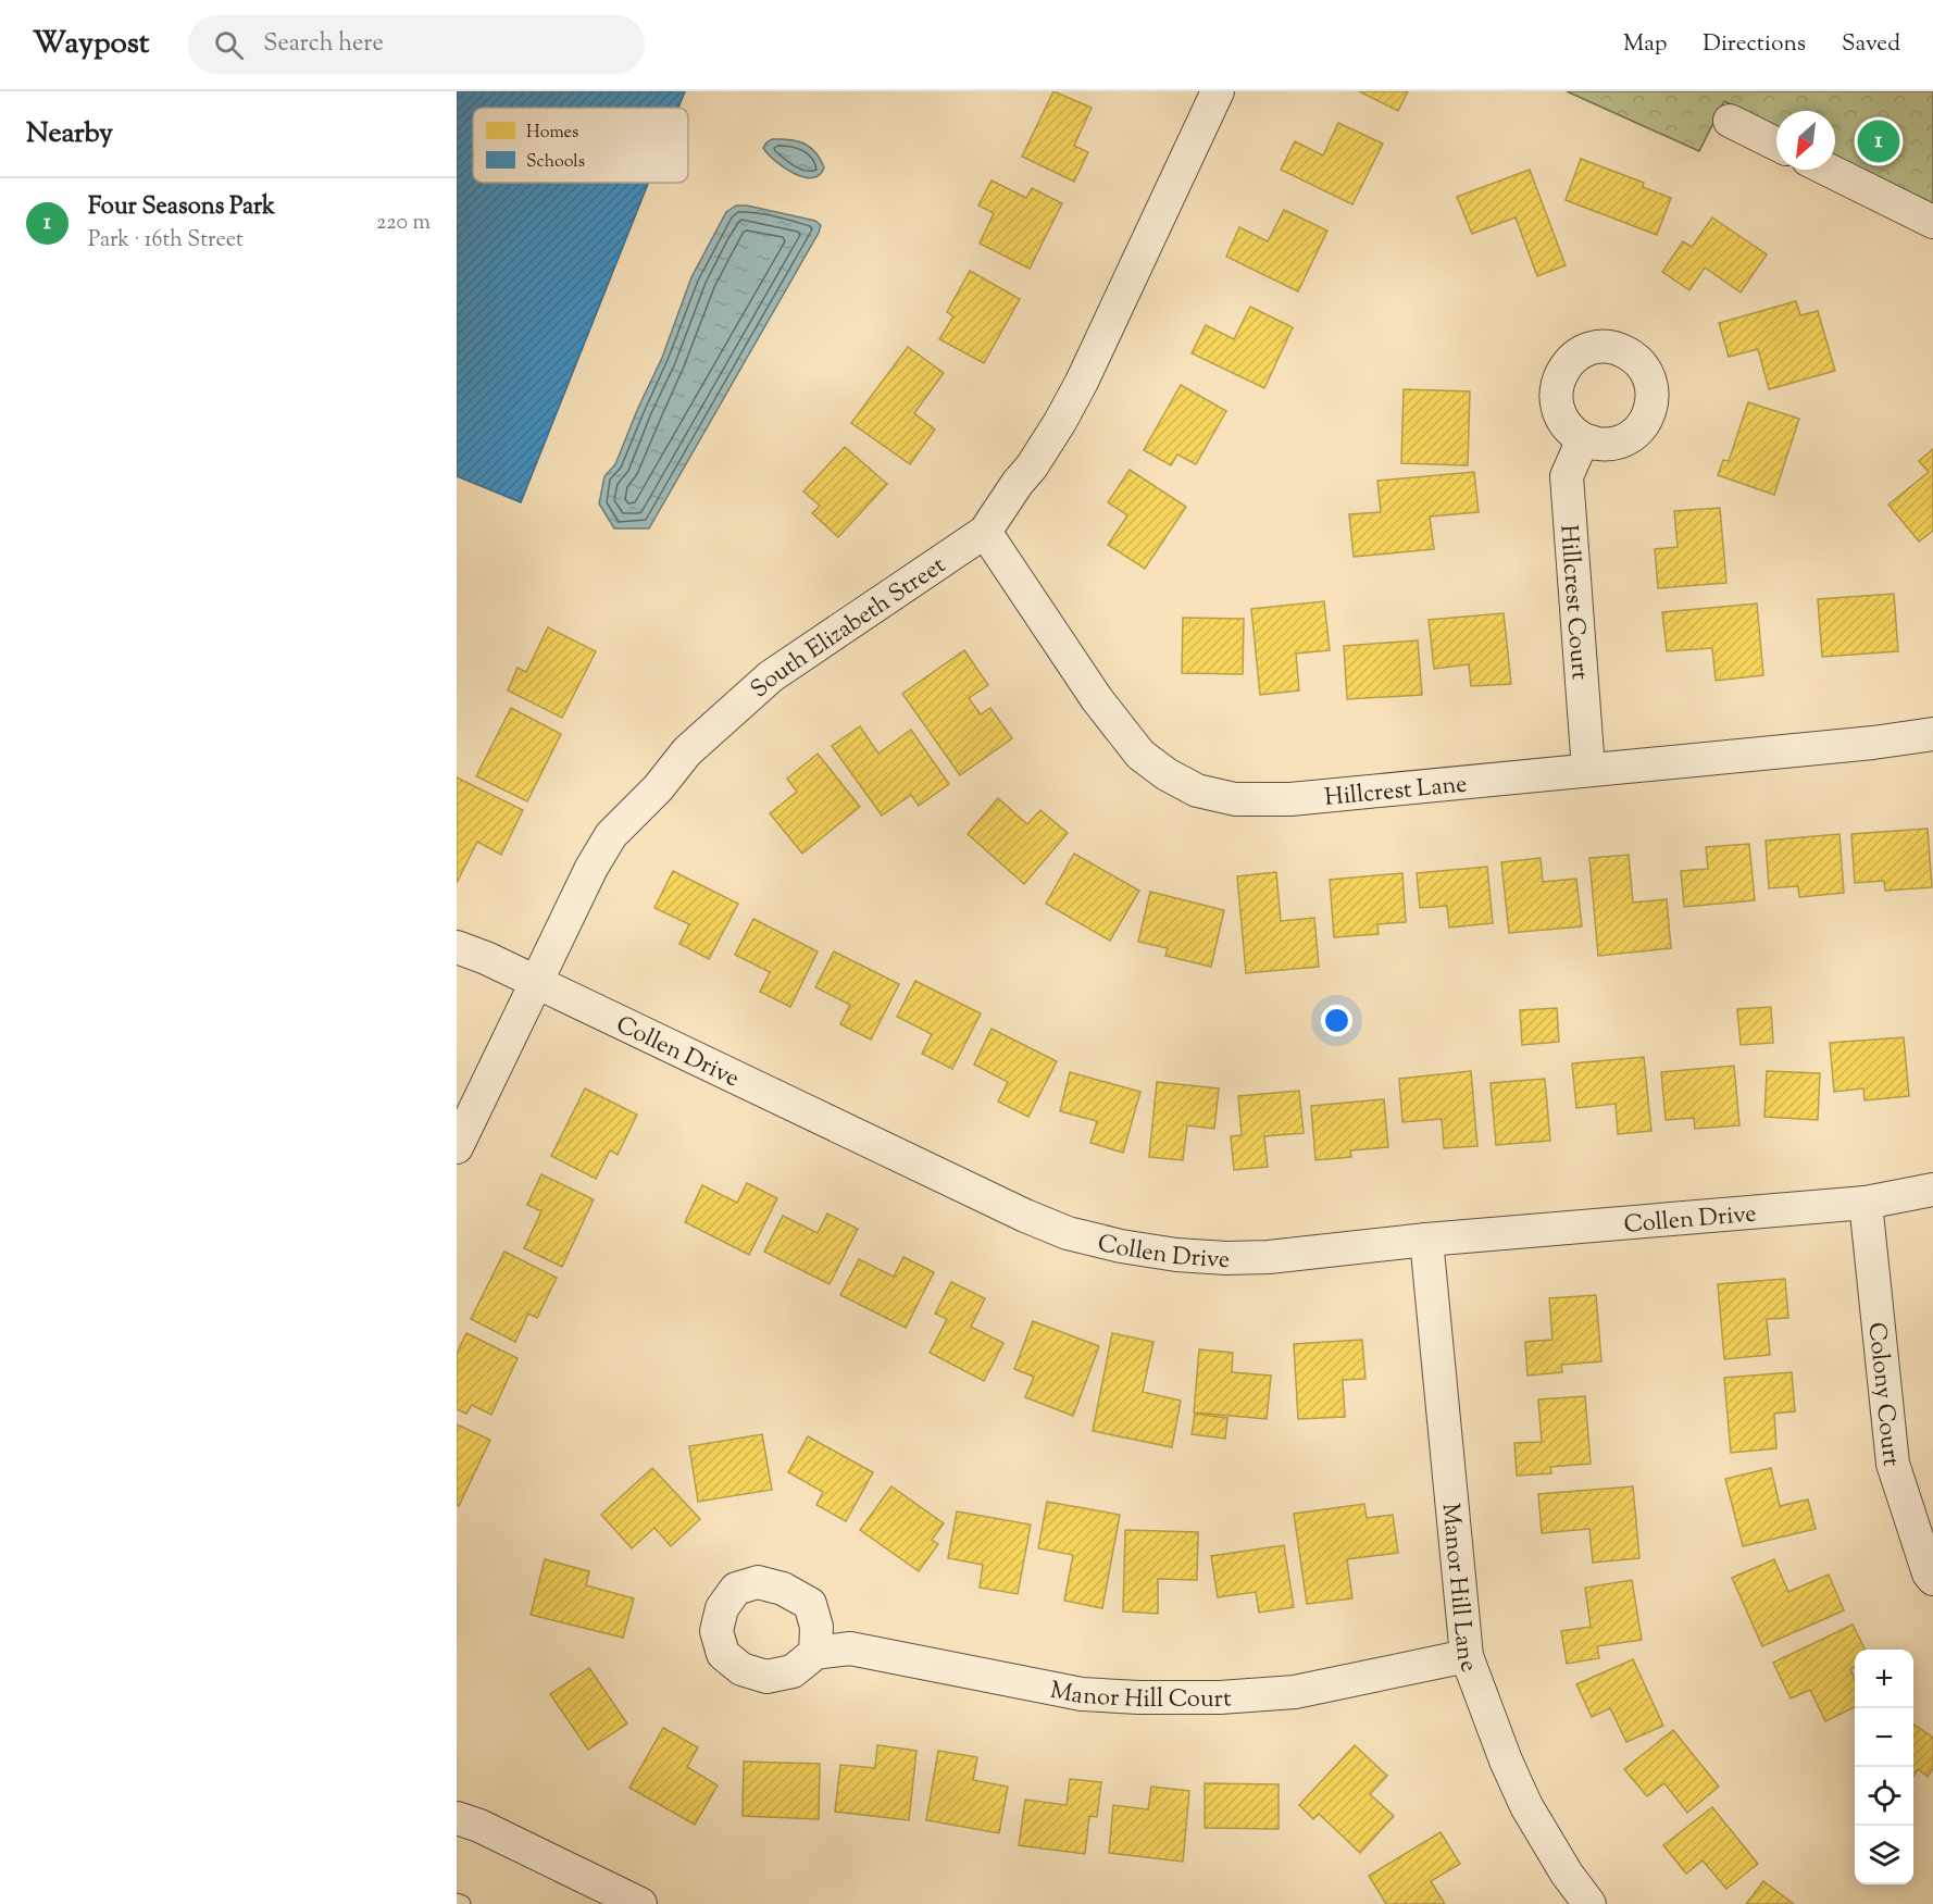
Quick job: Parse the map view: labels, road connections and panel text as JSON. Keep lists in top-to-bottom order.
{
  "streets": {
    "street": [
      "Hillcrest Court",
      "South Elizabeth Street",
      "Hillcrest Lane",
      "Collen Drive",
      "Colony Court",
      "Manor Hill Lane",
      "Manor Hill Court"
    ]
  },
  "crossings": [
    ["Hillcrest Court", "Hillcrest Lane"],
    ["South Elizabeth Street", "Hillcrest Lane"],
    ["South Elizabeth Street", "Collen Drive"],
    ["Collen Drive", "Colony Court"],
    ["Collen Drive", "Manor Hill Lane"],
    ["Manor Hill Lane", "Manor Hill Court"]
  ],
  "legend": ["Homes", "Schools"],
  "north": "bottom left",
  "page": {
    "header": "Waypost",
    "search": "Search here",
    "nav": ["Map", "Directions", "Saved"],
    "heading": "Nearby",
    "pins": "1",
    "list": [
      {
        "mark": "1",
        "name": "Four Seasons Park",
        "note": "Park · 16th Street",
        "value": "220 m"
      }
    ],
    "map_buttons": ["+", "−"]
  }
}
